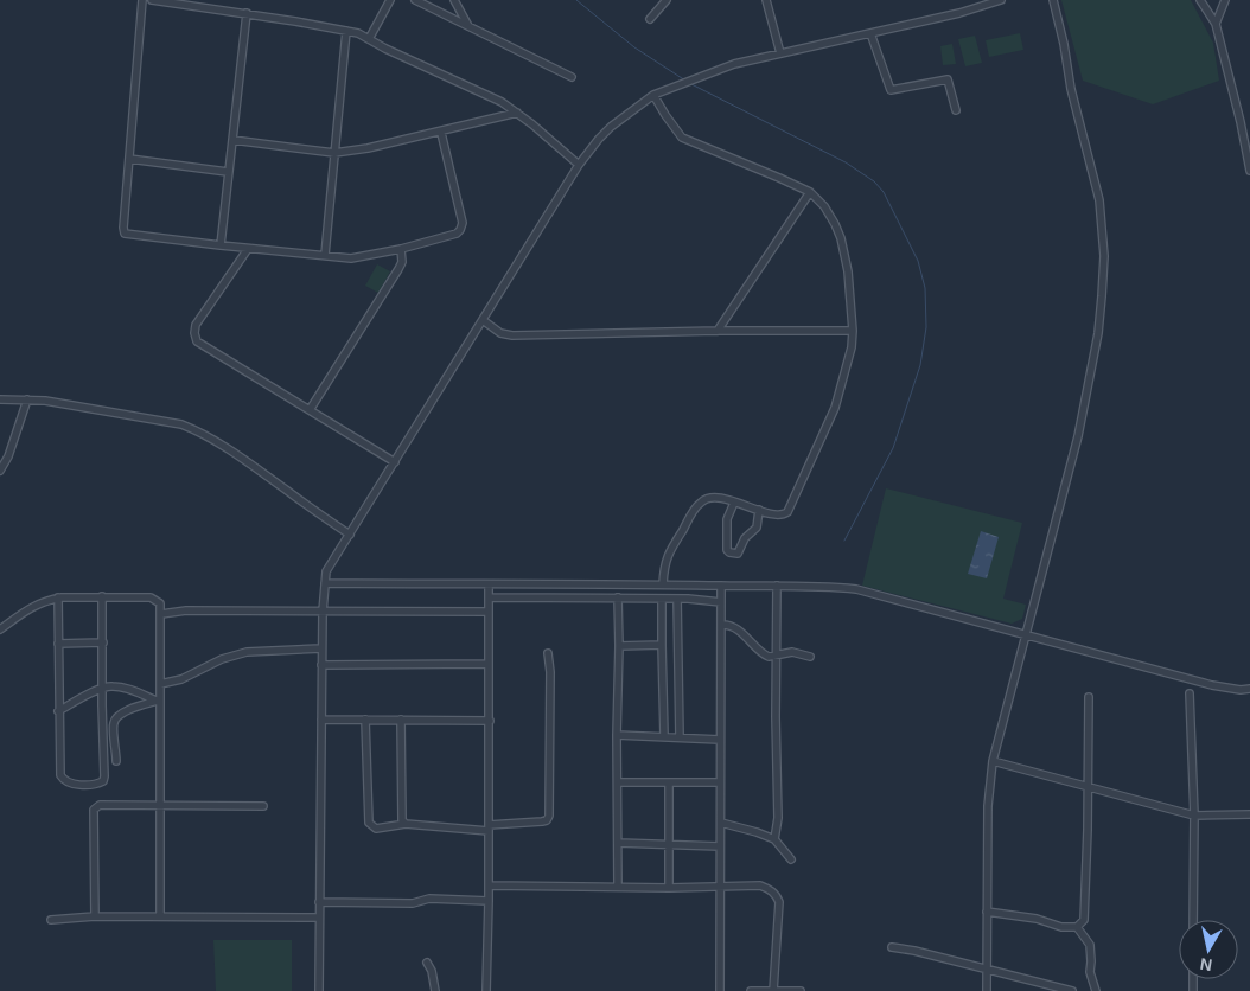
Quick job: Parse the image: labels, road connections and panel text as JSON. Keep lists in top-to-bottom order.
{
  "north": "bottom"
}
